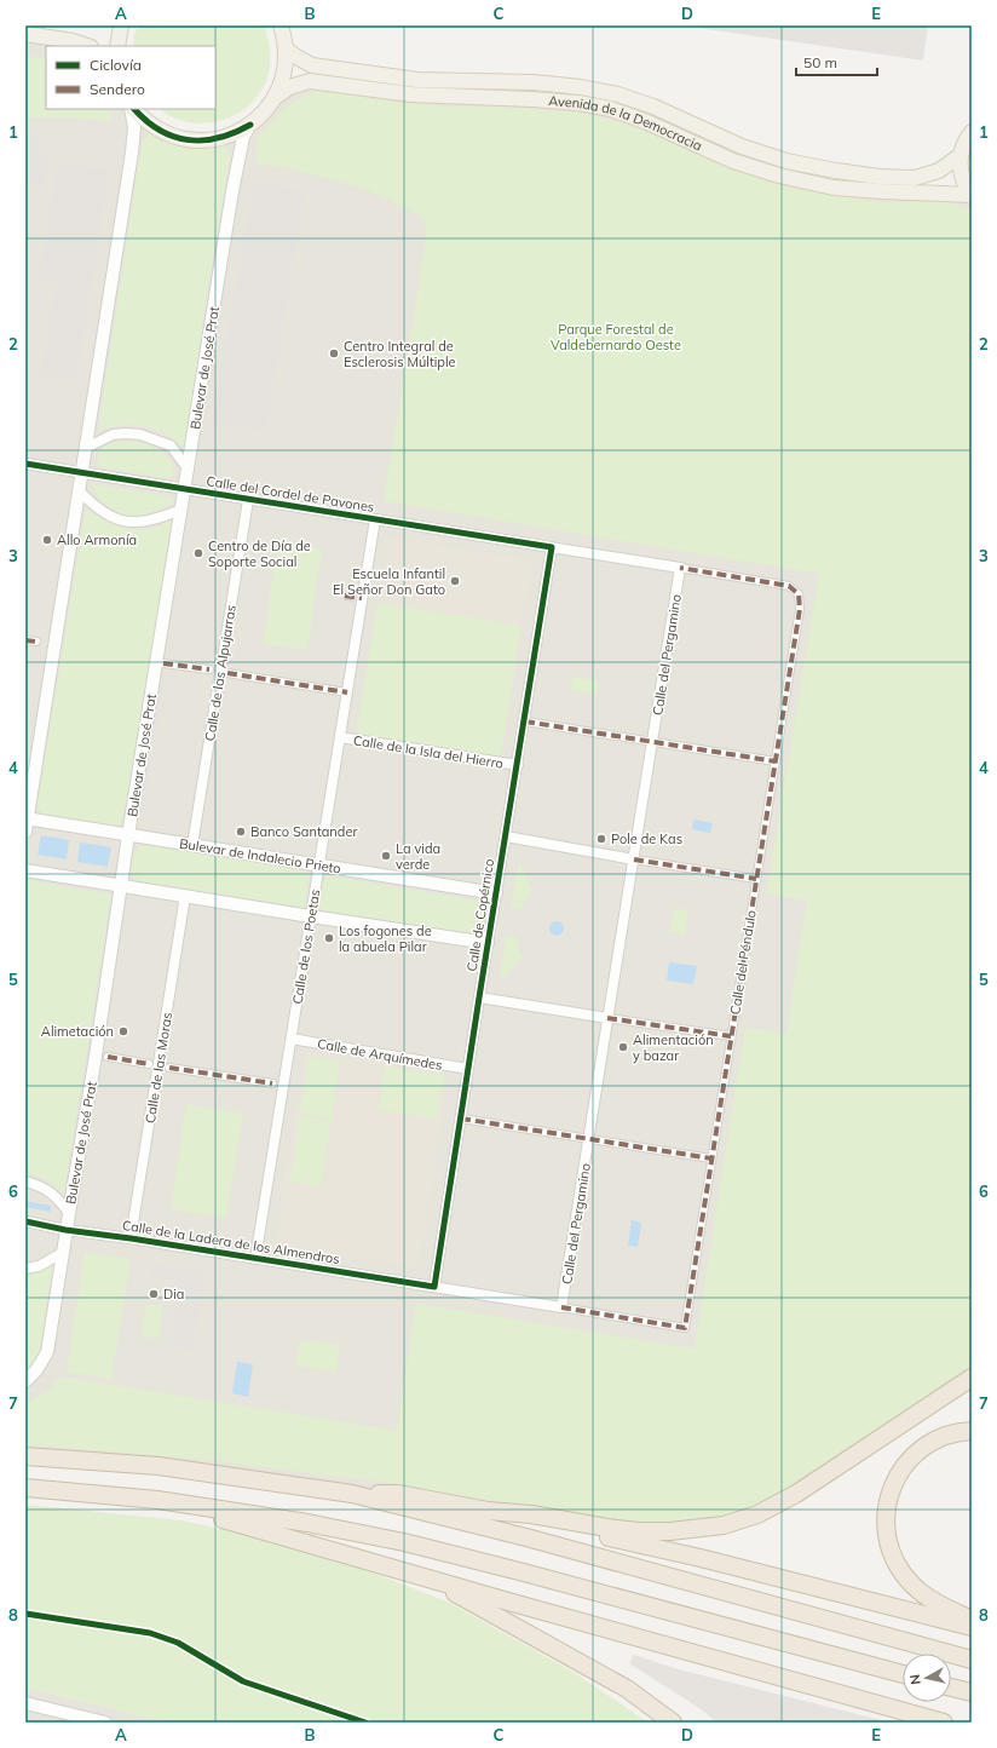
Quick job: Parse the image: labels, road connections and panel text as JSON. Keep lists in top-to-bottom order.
{
  "streets": {
    "main road": ["Avenida de la Democracia"],
    "street": [
      "Bulevar de José Prat",
      "Calle del Cordel de Pavones",
      "Calle del Pergamino",
      "Calle de las Alpujarras",
      "Calle de la Isla del Hierro",
      "Bulevar de Indalecio Prieto",
      "Calle de Copérnico",
      "Calle de los Poetas",
      "Calle del Péndulo",
      "Calle de Arquímedes",
      "Calle de las Moras",
      "Calle de la Ladera de los Almendros"
    ]
  },
  "crossings": [
    ["Bulevar de José Prat", "Calle del Cordel de Pavones"],
    ["Bulevar de José Prat", "Bulevar de Indalecio Prieto"],
    ["Bulevar de José Prat", "Calle de la Ladera de los Almendros"],
    ["Calle del Cordel de Pavones", "Calle del Pergamino"],
    ["Calle del Cordel de Pavones", "Calle de las Alpujarras"],
    ["Calle del Cordel de Pavones", "Calle de Copérnico"],
    ["Calle del Cordel de Pavones", "Calle de los Poetas"],
    ["Calle del Cordel de Pavones", "Calle del Péndulo"],
    ["Calle del Pergamino", "Calle del Péndulo"],
    ["Calle del Pergamino", "Calle de la Ladera de los Almendros"],
    ["Calle de las Alpujarras", "Bulevar de Indalecio Prieto"],
    ["Calle de la Isla del Hierro", "Calle de Copérnico"],
    ["Calle de la Isla del Hierro", "Calle de los Poetas"],
    ["Bulevar de Indalecio Prieto", "Calle de Copérnico"],
    ["Bulevar de Indalecio Prieto", "Calle de los Poetas"],
    ["Calle de Copérnico", "Calle de Arquímedes"],
    ["Calle de Copérnico", "Calle de la Ladera de los Almendros"],
    ["Calle de los Poetas", "Calle de Arquímedes"],
    ["Calle de los Poetas", "Calle de la Ladera de los Almendros"],
    ["Calle del Péndulo", "Calle de la Ladera de los Almendros"],
    ["Calle de las Moras", "Calle de la Ladera de los Almendros"]
  ],
  "parks": ["Parque Forestal de Valdebernardo Oeste"],
  "places": [
    "Centro Integral de Esclerosis Múltiple",
    "Allo Armonía",
    "Centro de Día de Soporte Social",
    "Escuela Infantil El Señor Don Gato",
    "Banco Santander",
    "Pole de Kas",
    "La vida verde",
    "Los fogones de la abuela Pilar",
    "Alimetación",
    "Alimentación y bazar",
    "Dia"
  ],
  "legend": ["Ciclovía", "Sendero"],
  "scale_bar": "50 m",
  "north": "left",
  "grid": {
    "columns": [
      "A",
      "B",
      "C",
      "D",
      "E"
    ],
    "rows": [
      "1",
      "2",
      "3",
      "4",
      "5",
      "6",
      "7",
      "8"
    ]
  }
}
